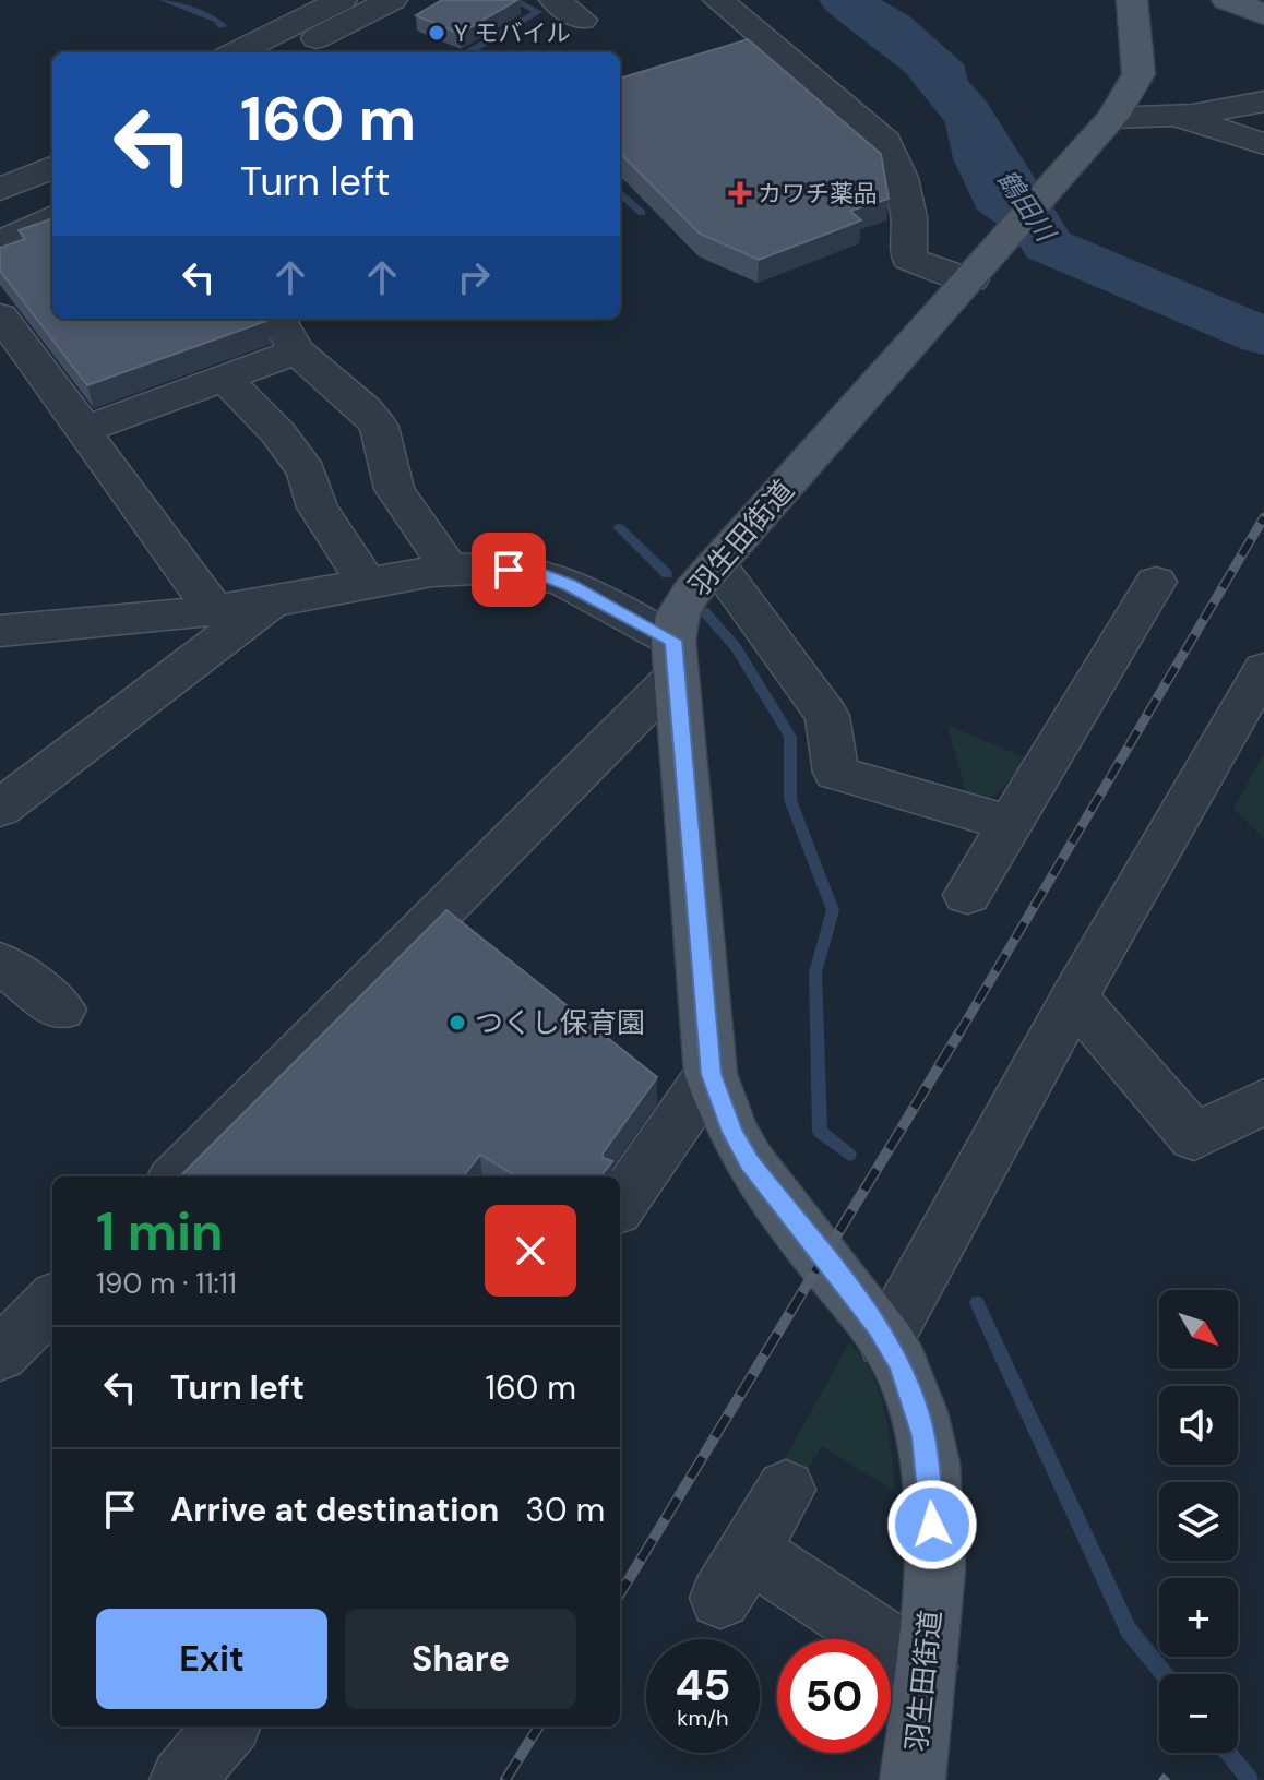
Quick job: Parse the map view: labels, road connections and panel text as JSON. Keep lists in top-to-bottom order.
{
  "streets": {
    "main road": ["羽生田街道"]
  },
  "water": ["鶴田川"],
  "places": {
    "other": ["Y モバイル", "つくし保育園"],
    "health": ["カワチ薬品"]
  },
  "north": "bottom right",
  "page": {
    "turn": ["160 m", "Turn left"],
    "heading": ["1 min", "190 m · 11:11"],
    "map_buttons": ["+", "−"],
    "list": [
      {
        "name": "Turn left",
        "value": "160 m"
      },
      {
        "name": "Arrive at destination",
        "value": "30 m"
      }
    ],
    "buttons": ["Exit", "Share"],
    "speed": "45 km/h",
    "limit": "50"
  }
}
